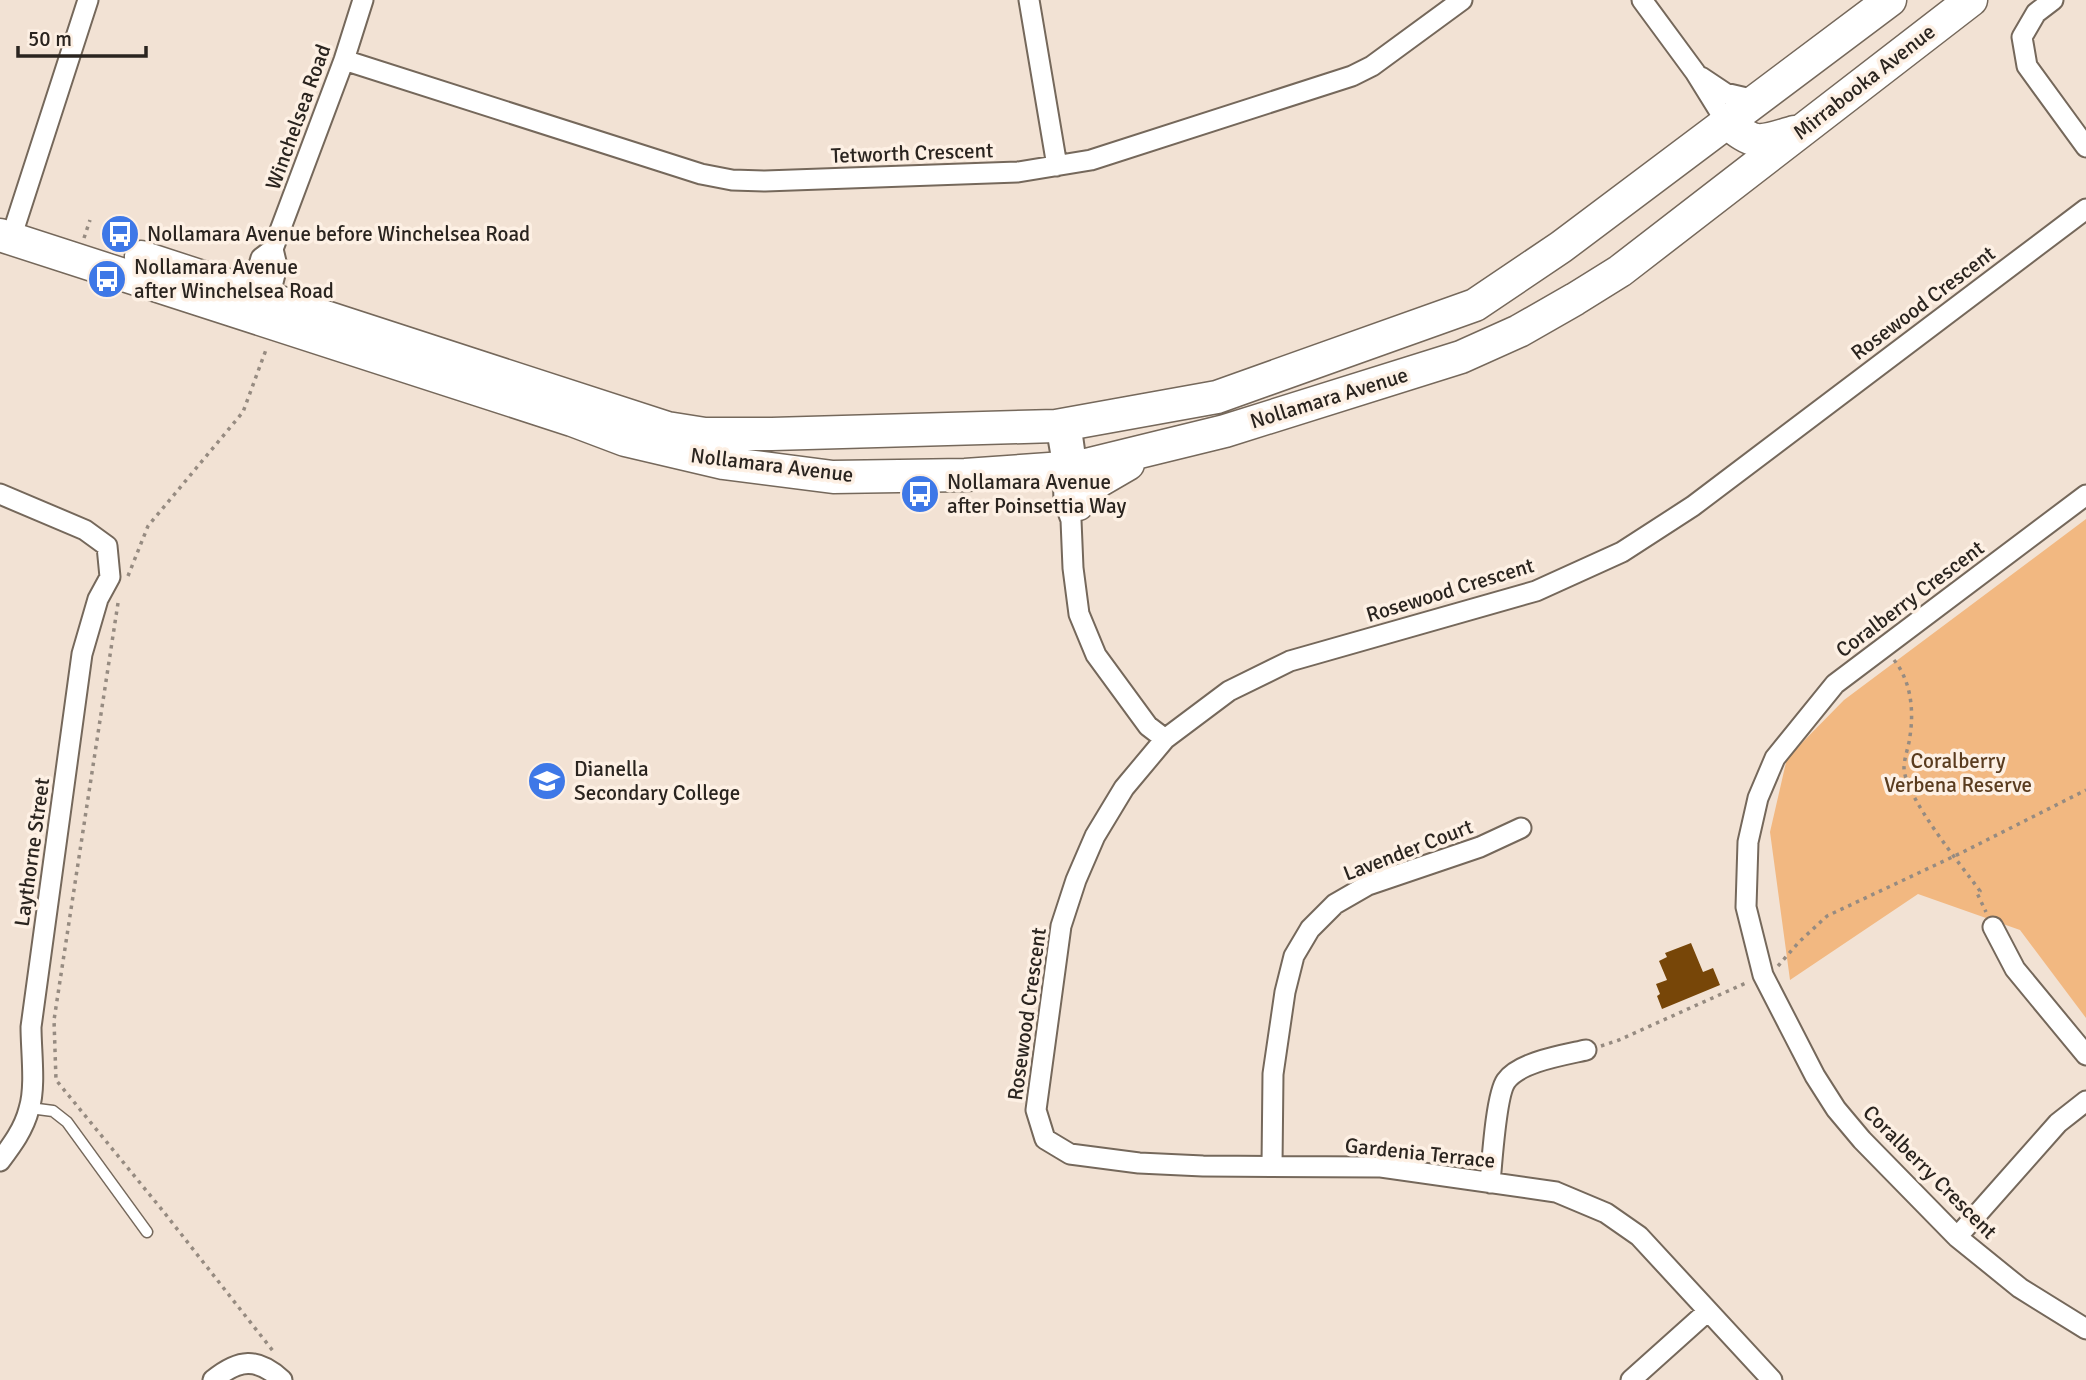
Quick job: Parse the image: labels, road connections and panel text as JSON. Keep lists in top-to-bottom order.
{
  "streets": {
    "main road": ["Mirrabooka Avenue", "Nollamara Avenue"],
    "street": [
      "Winchelsea Road",
      "Tetworth Crescent",
      "Rosewood Crescent",
      "Coralberry Crescent",
      "Lavender Court",
      "Laythorne Street",
      "Gardenia Terrace"
    ]
  },
  "crossings": [
    ["Mirrabooka Avenue", "Nollamara Avenue"],
    ["Winchelsea Road", "Tetworth Crescent"],
    ["Winchelsea Road", "Nollamara Avenue"],
    ["Rosewood Crescent", "Gardenia Terrace"],
    ["Lavender Court", "Gardenia Terrace"]
  ],
  "parks": ["Coralberry Verbena Reserve"],
  "places": {
    "bus stop": ["Nollamara Avenue before Winchelsea Road", "Nollamara Avenue after Winchelsea Road", "Nollamara Avenue after Poinsettia Way"],
    "school or university": ["Dianella Secondary College"]
  },
  "scale_bar": "50 m"
}
